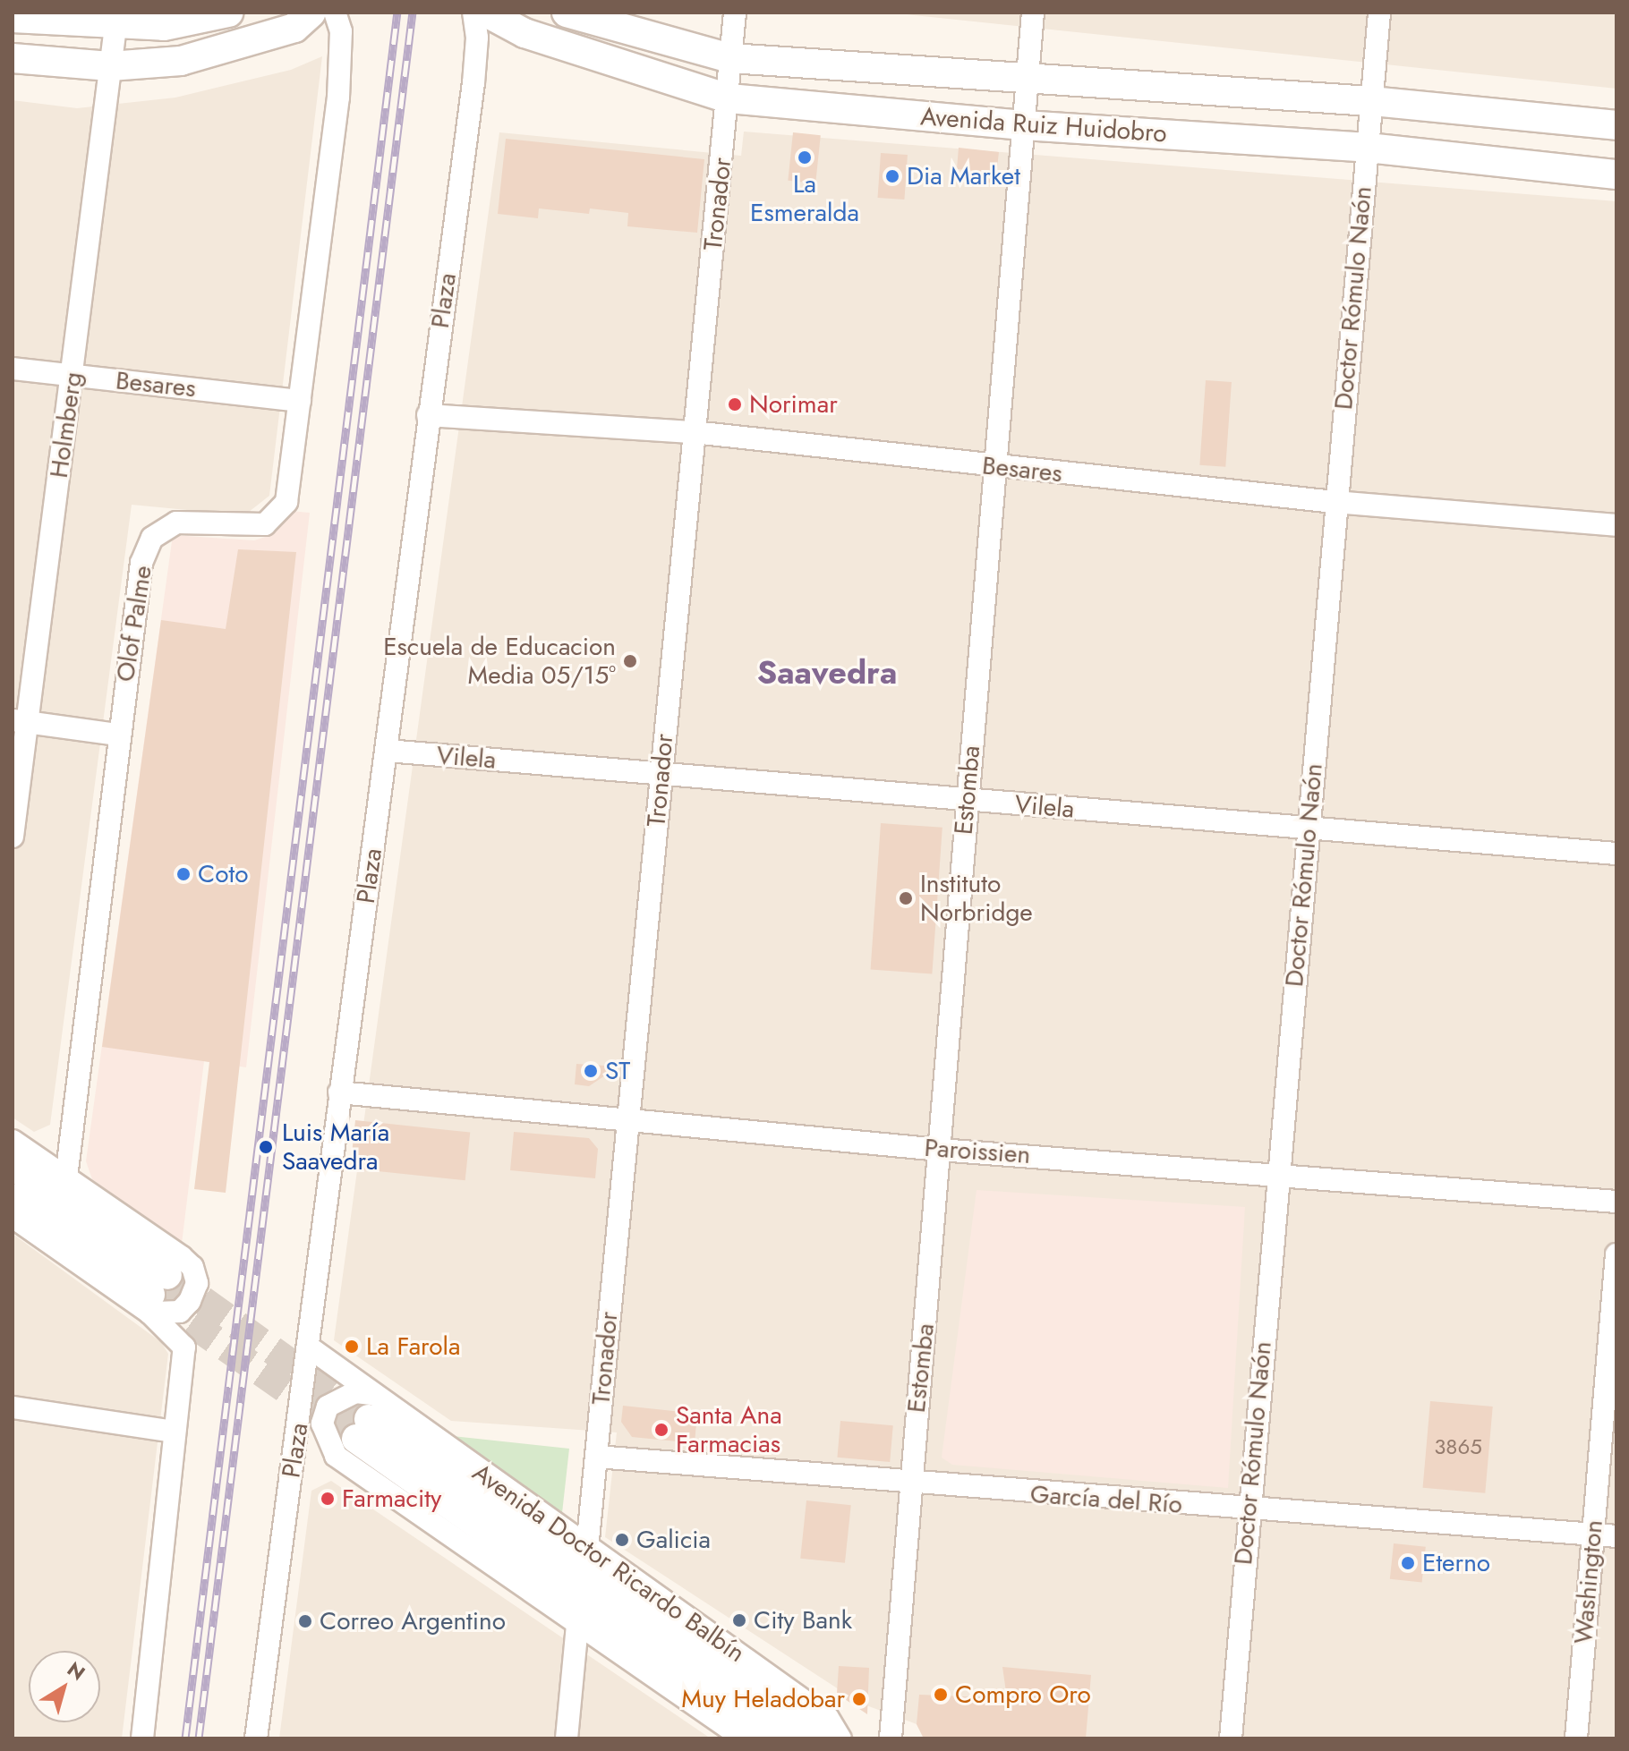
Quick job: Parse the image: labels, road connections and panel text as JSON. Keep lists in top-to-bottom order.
{
  "streets": {
    "main road": ["Avenida Ruiz Huidobro"],
    "street": [
      "Tronador",
      "Doctor Rómulo Naón",
      "Plaza",
      "Besares",
      "Holmberg",
      "Olof Palme",
      "Vilela",
      "Estomba",
      "Paroissien",
      "García del Río",
      "Avenida Doctor Ricardo Balbín",
      "Washington"
    ]
  },
  "crossings": [
    ["Avenida Ruiz Huidobro", "Tronador"],
    ["Avenida Ruiz Huidobro", "Doctor Rómulo Naón"],
    ["Avenida Ruiz Huidobro", "Estomba"],
    ["Tronador", "Besares"],
    ["Tronador", "Vilela"],
    ["Tronador", "Paroissien"],
    ["Tronador", "García del Río"],
    ["Tronador", "Avenida Doctor Ricardo Balbín"],
    ["Doctor Rómulo Naón", "Besares"],
    ["Doctor Rómulo Naón", "Vilela"],
    ["Doctor Rómulo Naón", "Paroissien"],
    ["Doctor Rómulo Naón", "García del Río"],
    ["Plaza", "Besares"],
    ["Plaza", "Vilela"],
    ["Plaza", "Paroissien"],
    ["Plaza", "Avenida Doctor Ricardo Balbín"],
    ["Besares", "Holmberg"],
    ["Besares", "Olof Palme"],
    ["Besares", "Estomba"],
    ["Vilela", "Estomba"],
    ["Estomba", "Paroissien"],
    ["Estomba", "García del Río"],
    ["García del Río", "Washington"]
  ],
  "districts": ["Saavedra"],
  "places": [
    "La Esmeralda",
    "Dia Market",
    "Norimar",
    "Escuela de Educacion Media 05/15°",
    "Coto",
    "Instituto Norbridge",
    "ST",
    "Luis María Saavedra",
    "La Farola",
    "Santa Ana Farmacias",
    "Farmacity",
    "Galicia",
    "Eterno",
    "City Bank",
    "Correo Argentino",
    "Compro Oro",
    "Muy Heladobar"
  ],
  "house_numbers": ["3865"],
  "north": "top right"
}
